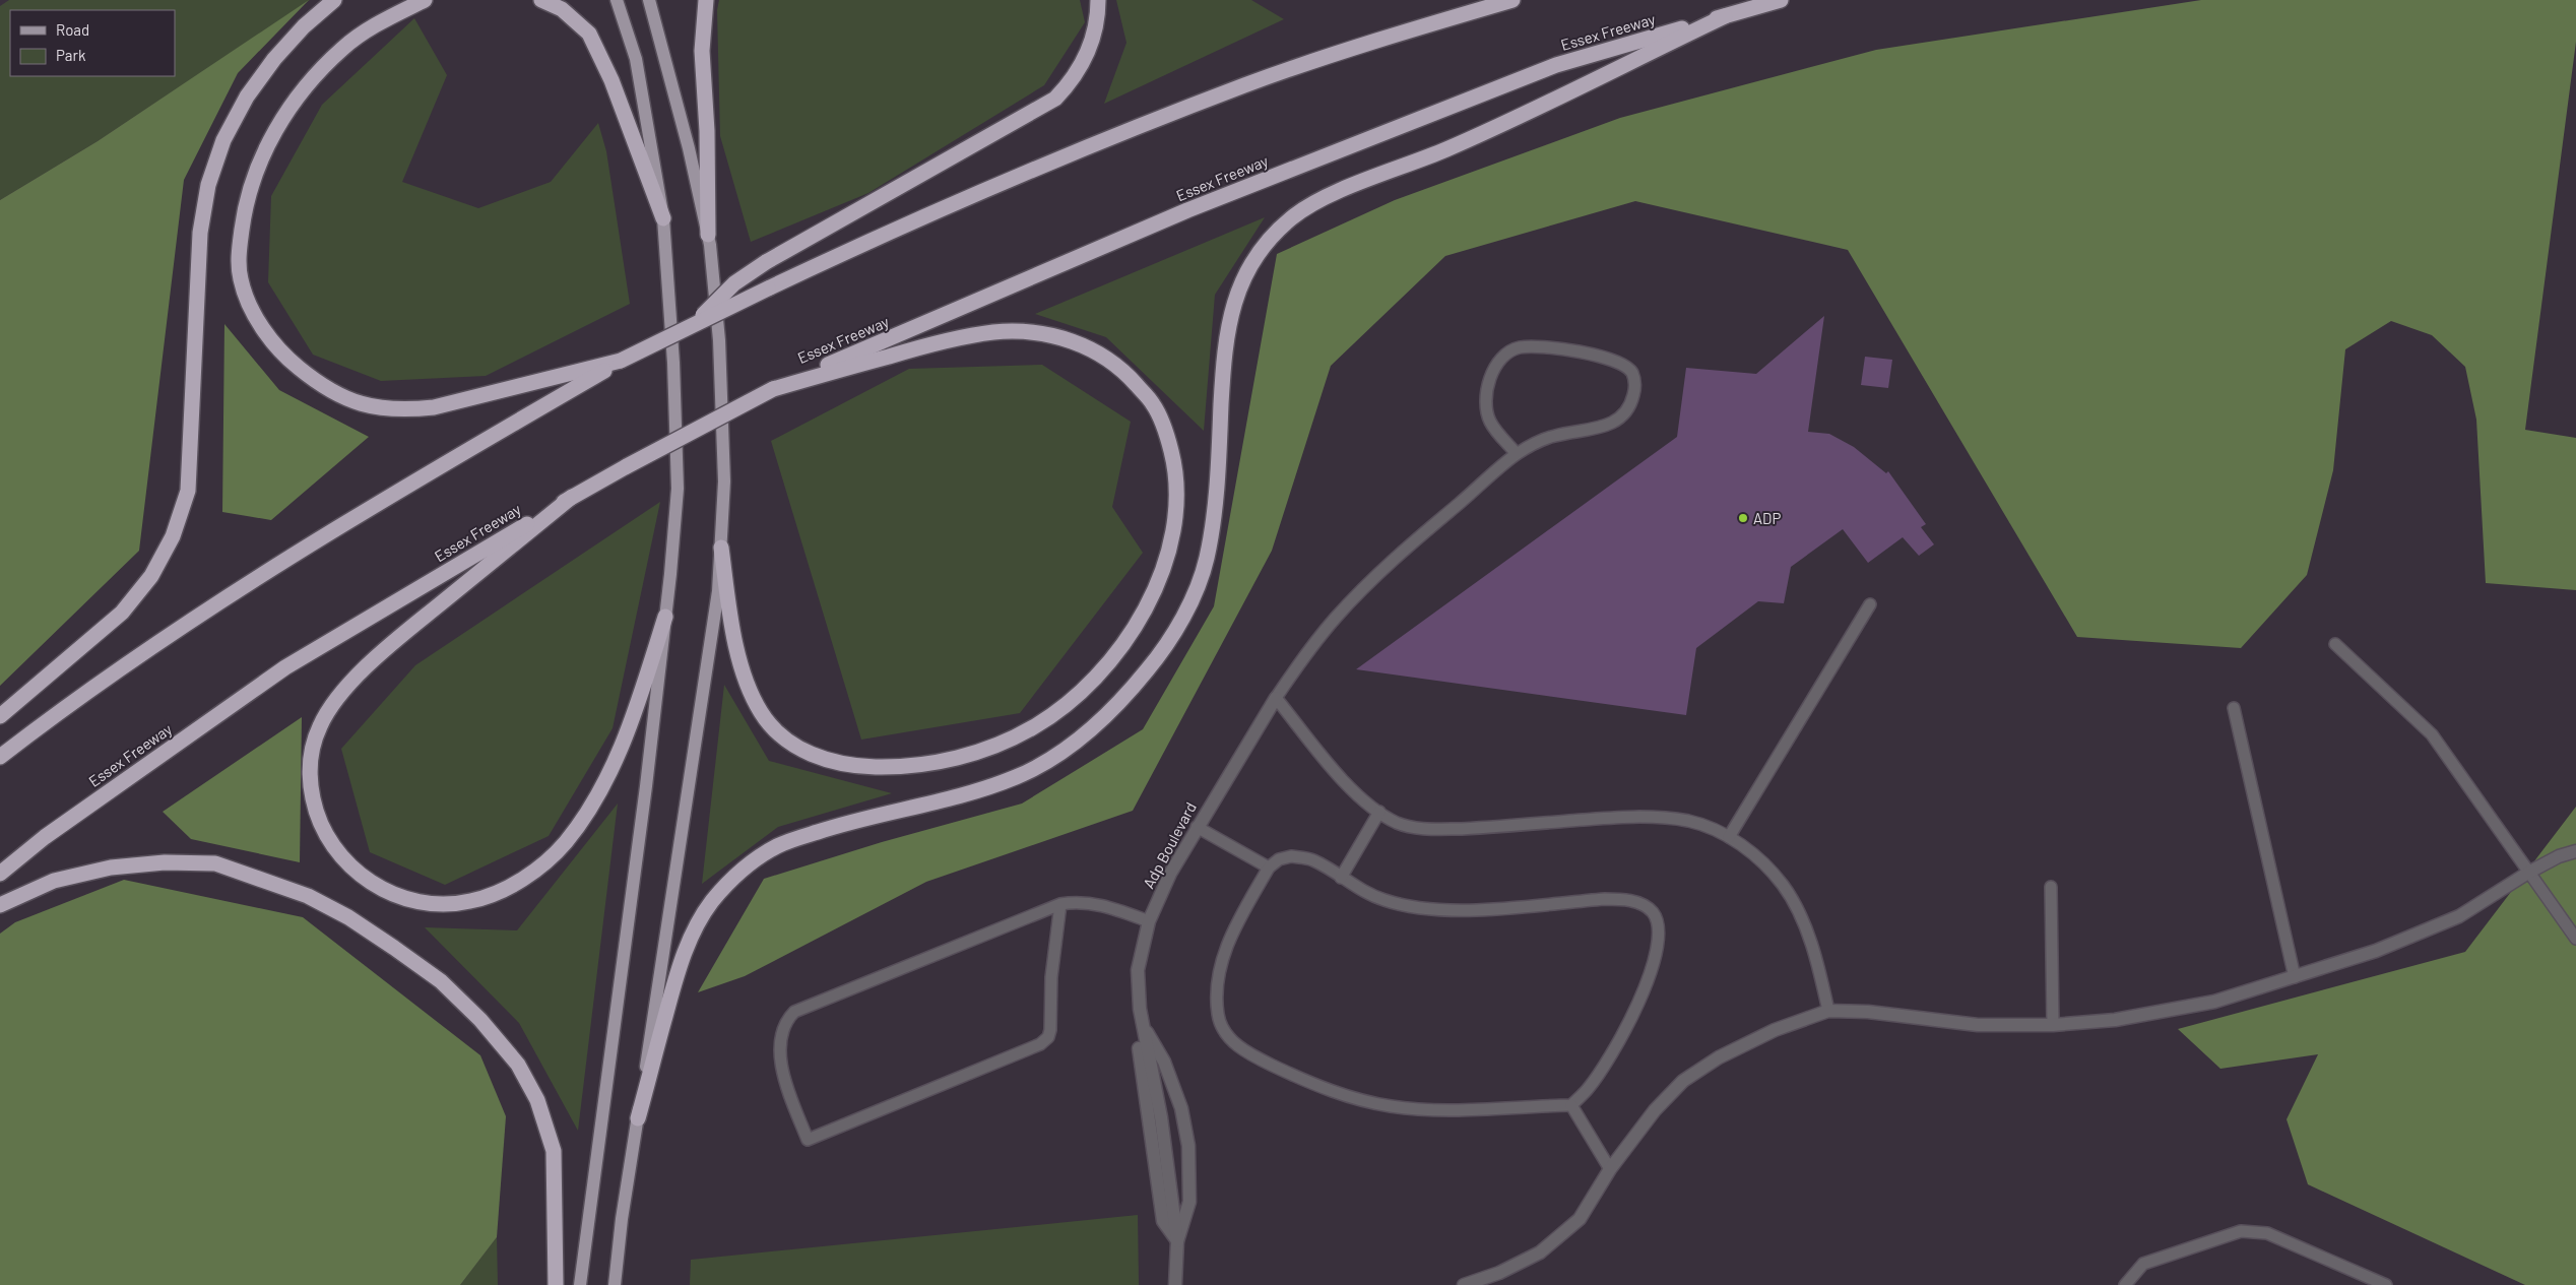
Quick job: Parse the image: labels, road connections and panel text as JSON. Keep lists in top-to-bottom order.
{
  "streets": {
    "highway": ["Essex Freeway"],
    "street": ["Adp Boulevard"]
  },
  "places": ["ADP"],
  "legend": ["Road", "Park"]
}
